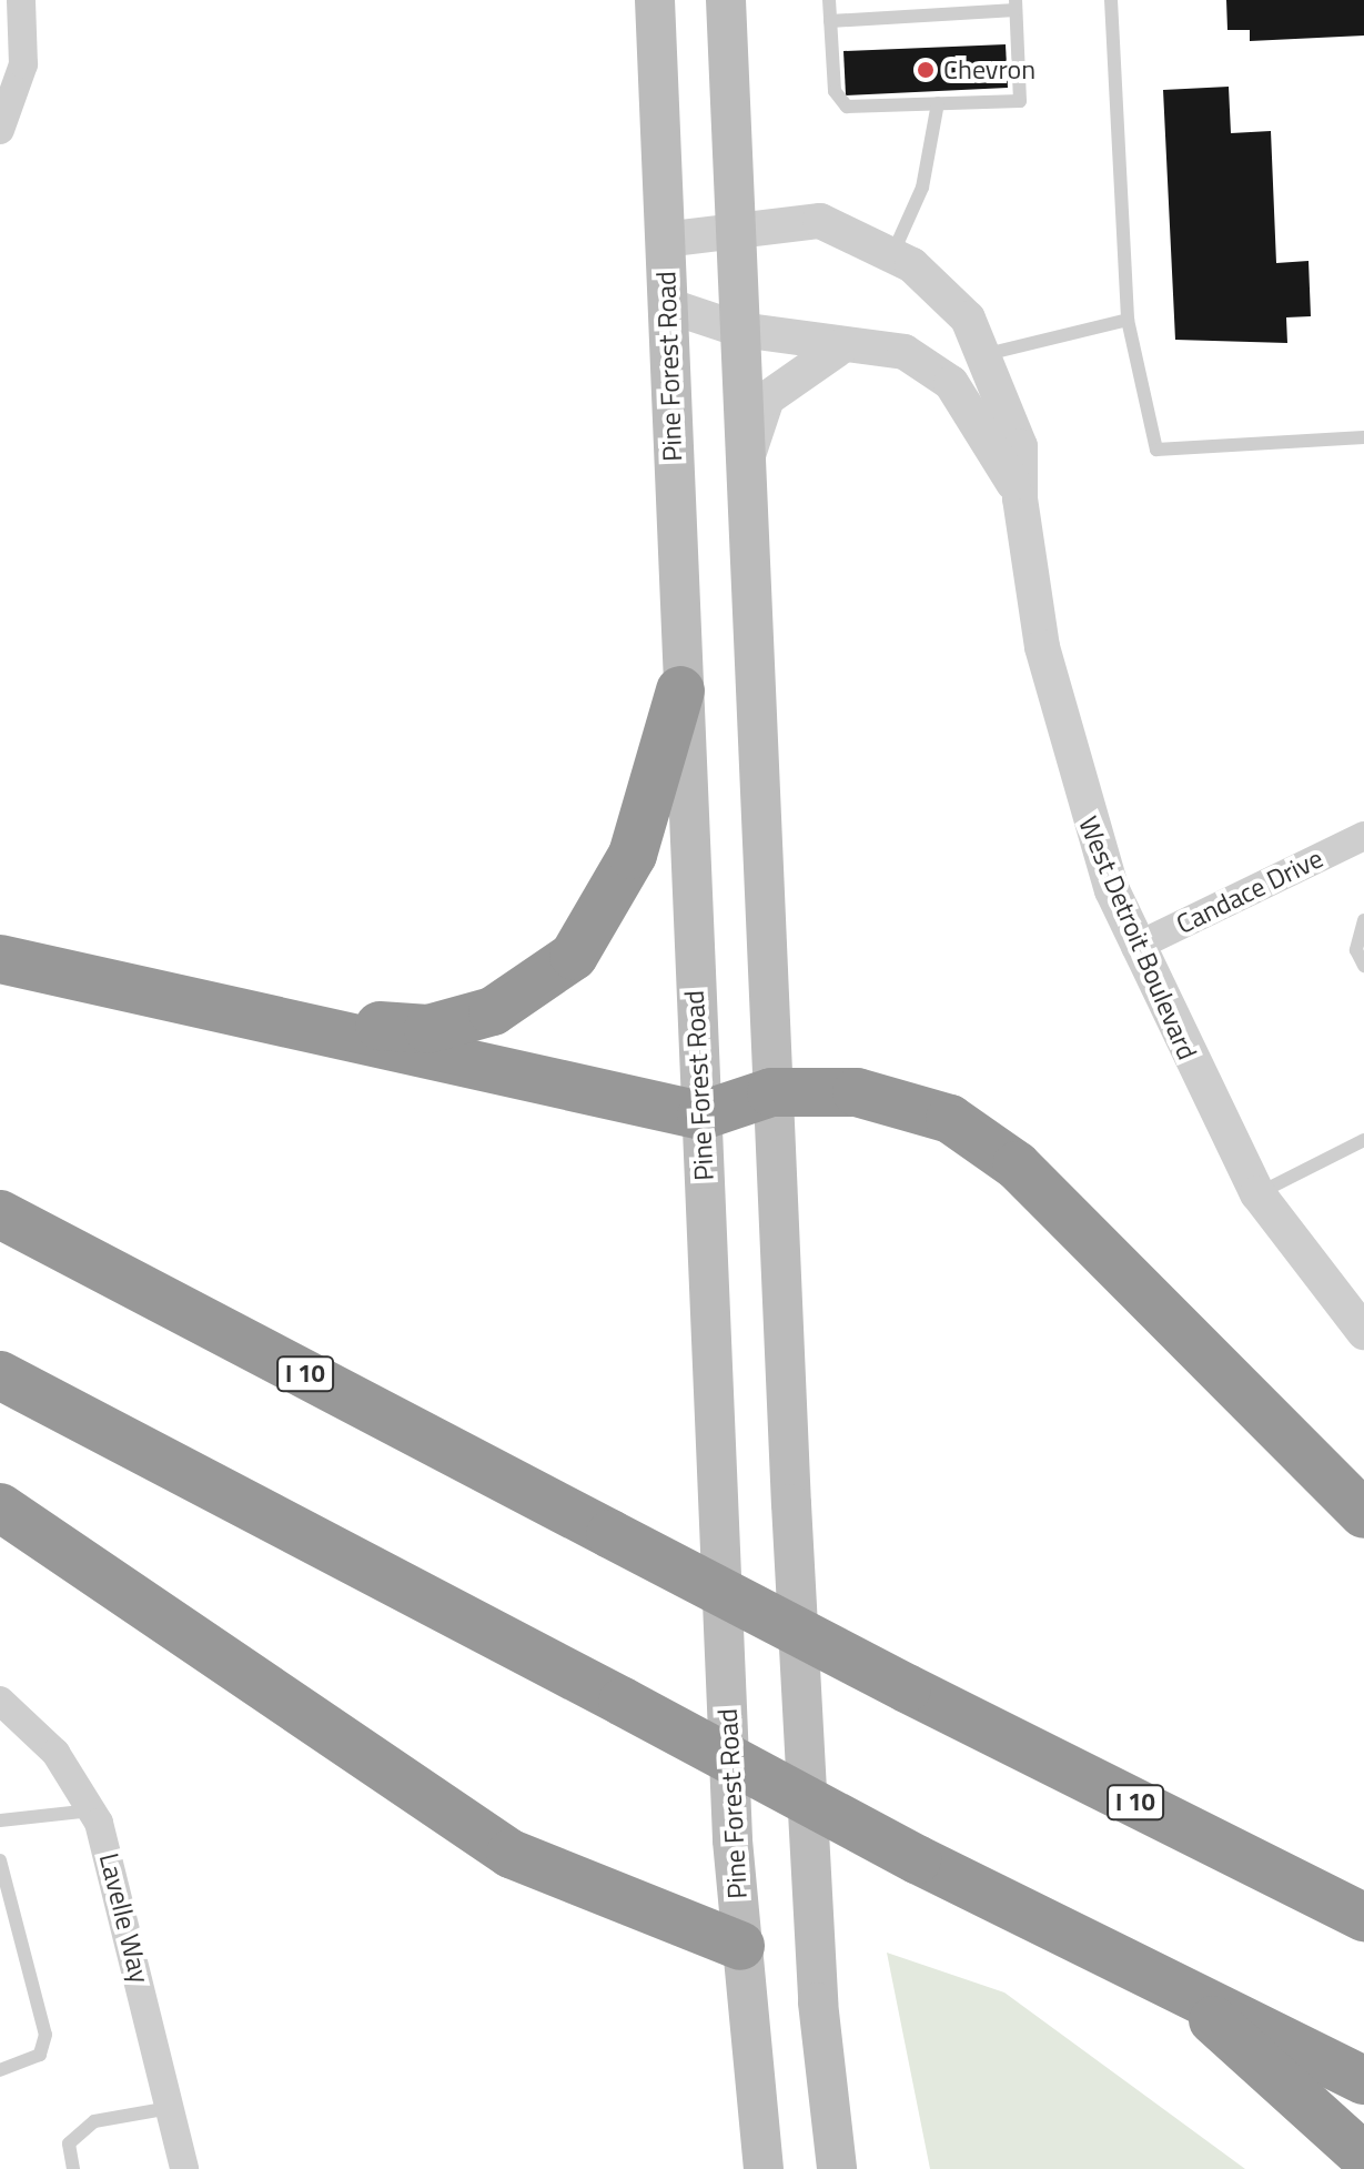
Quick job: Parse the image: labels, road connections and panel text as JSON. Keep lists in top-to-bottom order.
{
  "streets": {
    "highway": ["I 10"],
    "main road": ["Pine Forest Road"],
    "street": ["Candace Drive", "West Detroit Boulevard", "Lavelle Way"]
  },
  "crossings": [
    ["Pine Forest Road", "West Detroit Boulevard"],
    ["Candace Drive", "West Detroit Boulevard"]
  ],
  "places": ["Chevron"]
}
